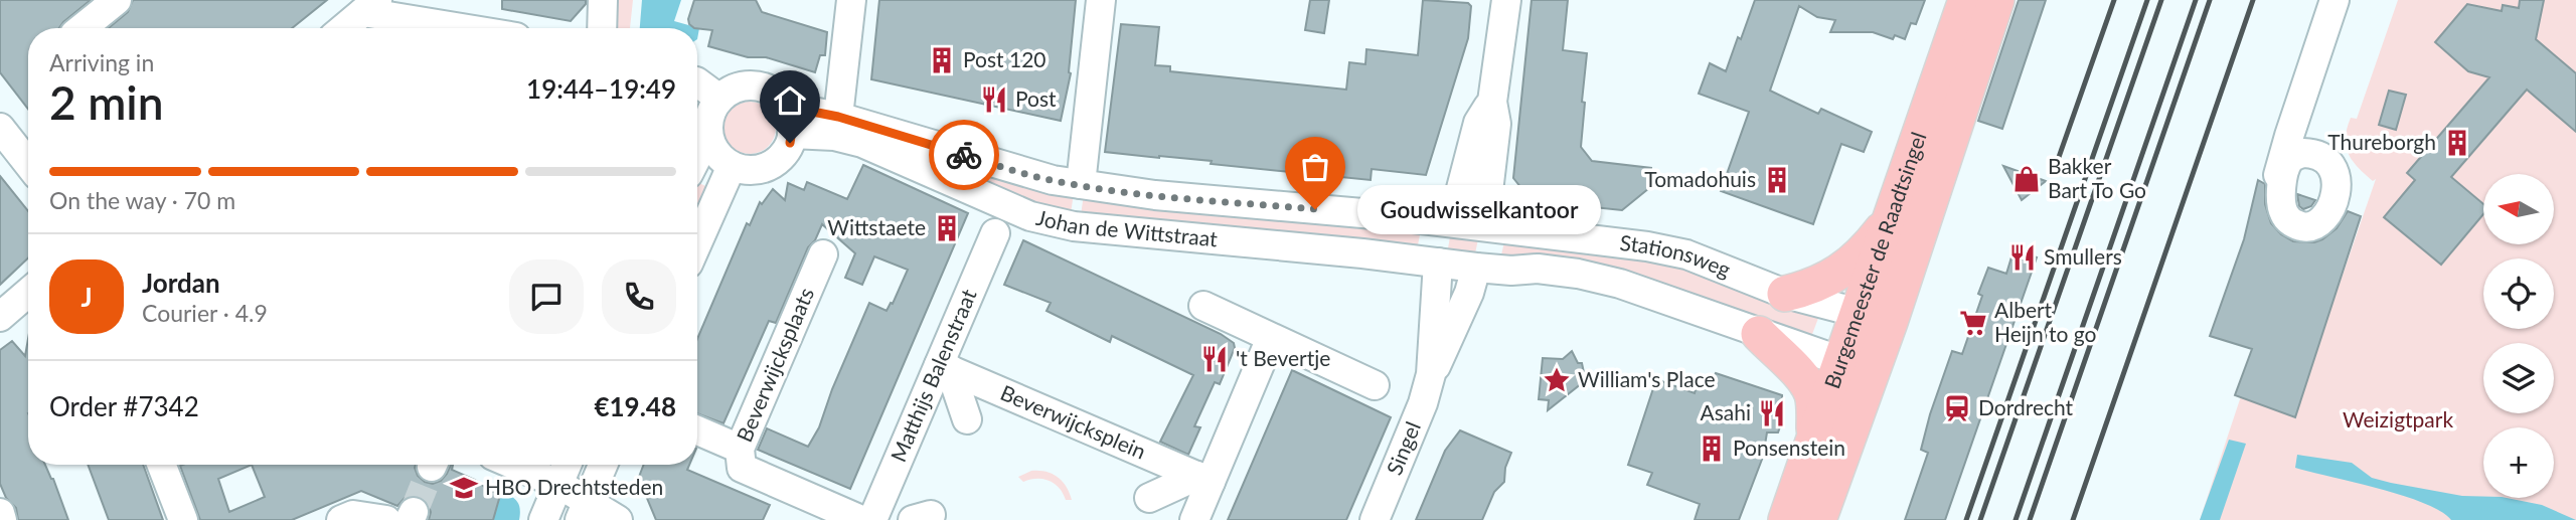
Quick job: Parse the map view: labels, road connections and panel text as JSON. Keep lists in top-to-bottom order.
{
  "streets": {
    "main road": ["Burgemeester de Raadtsingel"],
    "street": [
      "Johan de Wittstraat",
      "Stationsweg",
      "Beverwijcksplaats",
      "Matthijs Balenstraat",
      "Beverwijcksplein",
      "Singel"
    ]
  },
  "crossings": [
    ["Johan de Wittstraat", "Stationsweg"],
    ["Johan de Wittstraat", "Singel"],
    ["Stationsweg", "Burgemeester de Raadtsingel"],
    ["Stationsweg", "Singel"],
    ["Matthijs Balenstraat", "Beverwijcksplein"]
  ],
  "parks": ["Weizigtpark"],
  "places": {
    "building": [
      "Post 120",
      "Thureborgh",
      "Tomadohuis",
      "Wittstaete",
      "Ponsenstein"
    ],
    "restaurant": [
      "Post",
      "Smullers",
      "'t Bevertje",
      "Asahi"
    ],
    "shop": ["Bakker Bart To Go"],
    "other": ["Goudwisselkantoor"],
    "supermarket": ["Albert Heijn to go"],
    "place": ["William's Place"],
    "station": ["Dordrecht"],
    "school or university": ["HBO Drechtsteden"]
  },
  "north": "left",
  "page": {
    "heading": ["2 min", "Arriving in", "19:44–19:49"],
    "panel": [
      "Jordan",
      "Courier · 4.9",
      "Order #7342",
      "€19.48"
    ],
    "bar": "On the way · 70 m",
    "map_buttons": "+",
    "bubble": "Goudwisselkantoor",
    "round": "J"
  }
}
